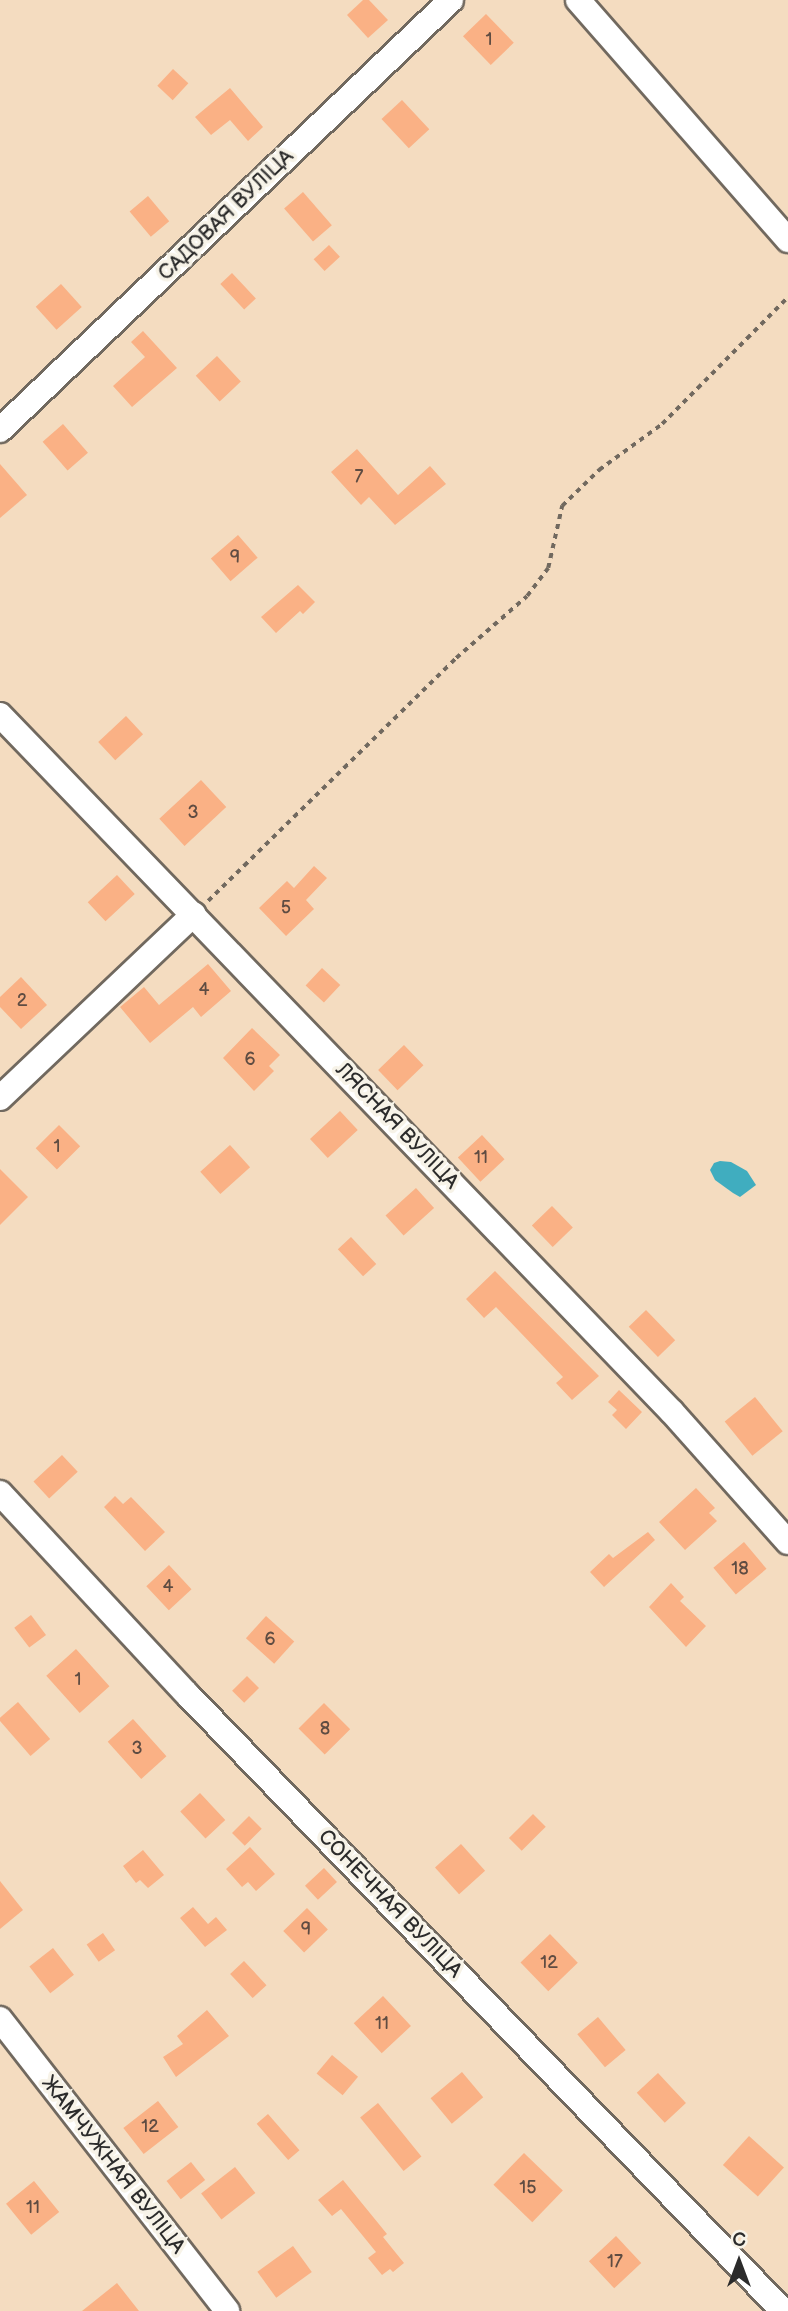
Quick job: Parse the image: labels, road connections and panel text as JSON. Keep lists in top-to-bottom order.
{
  "streets": {
    "street": [
      "САДОВАЯ ВУЛІЦА",
      "ЛЯСНАЯ ВУЛІЦА",
      "СОНЕЧНАЯ ВУЛІЦА",
      "ЖАМЧУЖНАЯ ВУЛІЦА"
    ]
  },
  "house_numbers": [
    "1",
    "7",
    "9",
    "3",
    "5",
    "4",
    "2",
    "6",
    "1",
    "11",
    "18",
    "4",
    "6",
    "1",
    "8",
    "3",
    "9",
    "12",
    "11",
    "12",
    "15",
    "11",
    "17"
  ],
  "north": "top"
}
